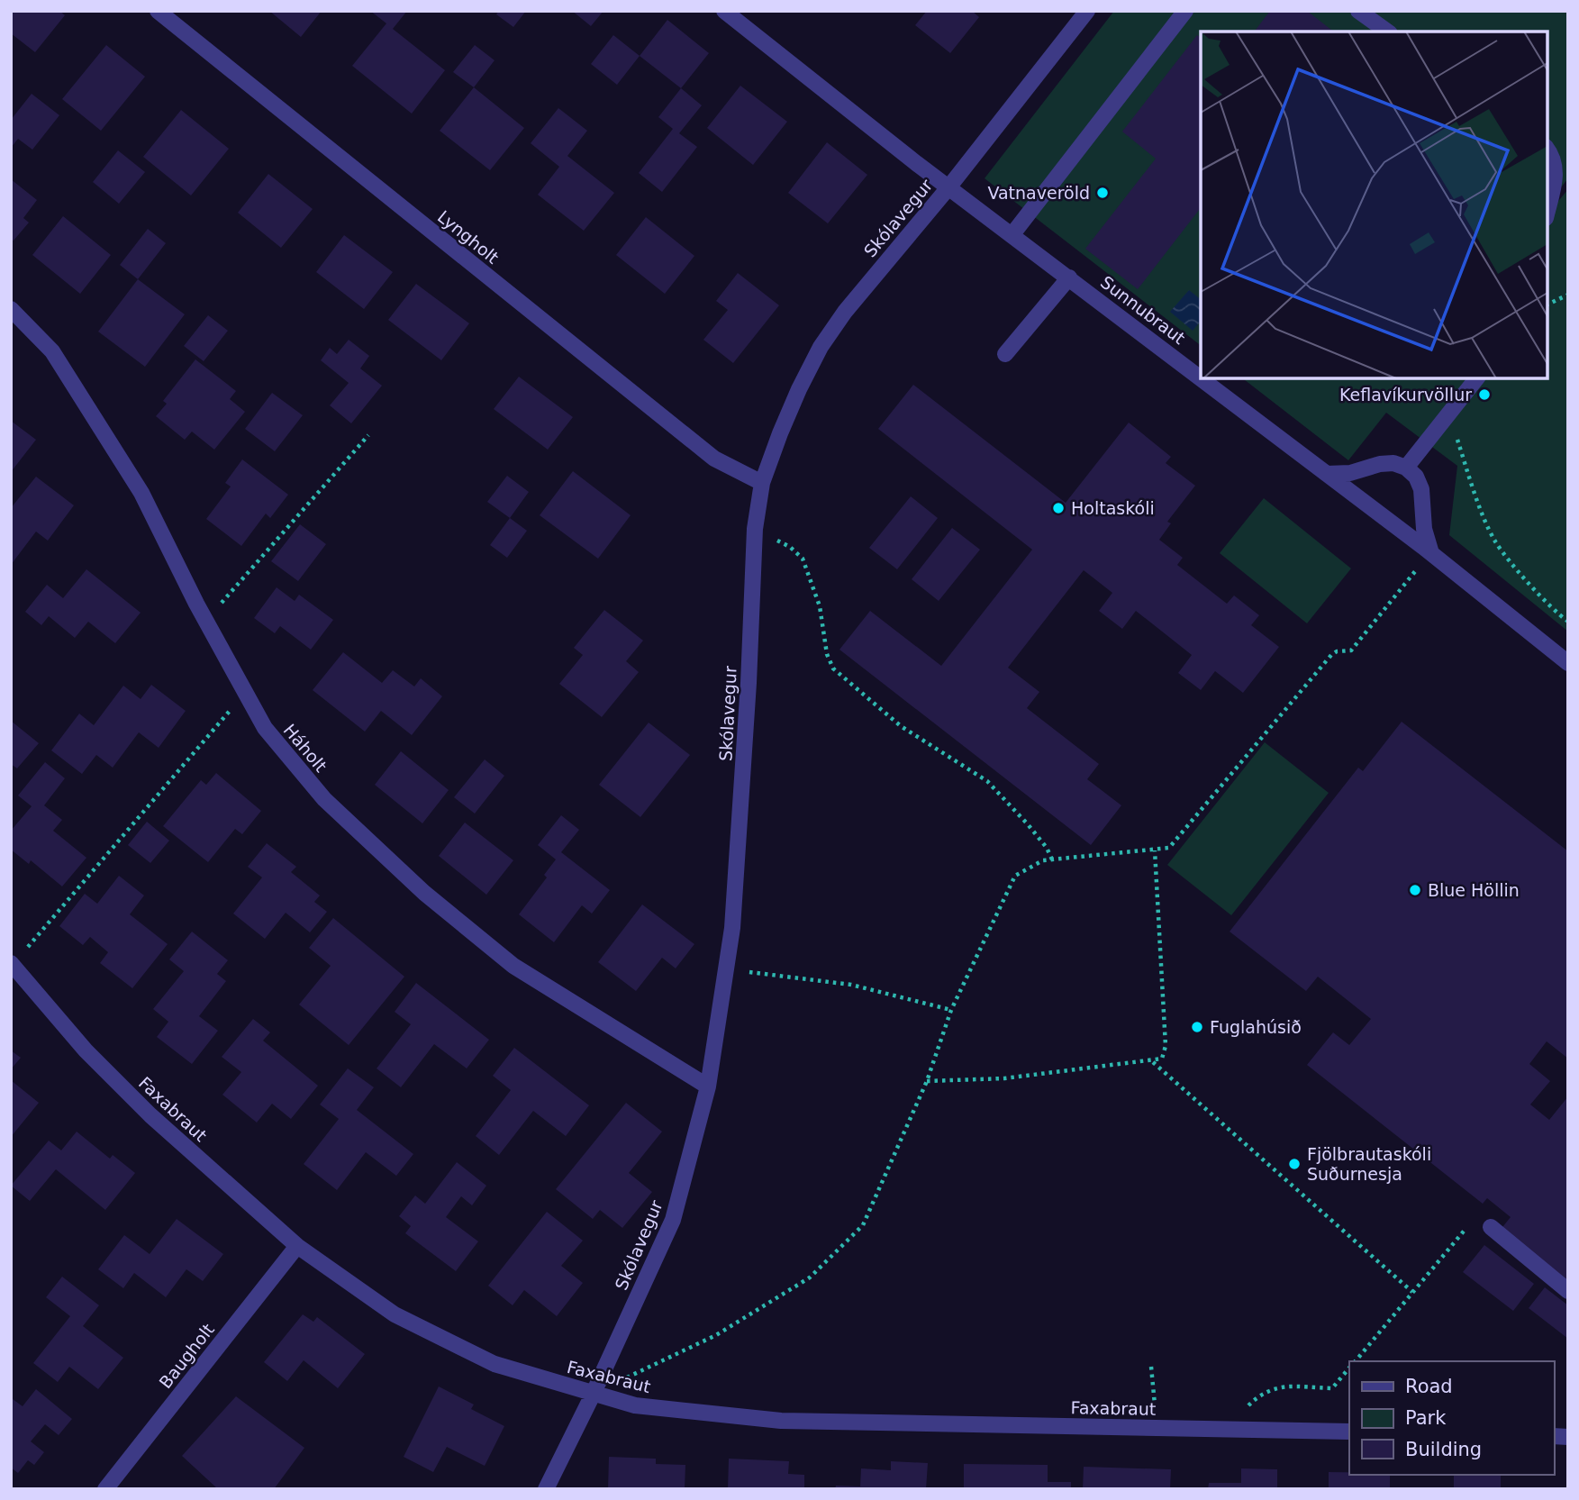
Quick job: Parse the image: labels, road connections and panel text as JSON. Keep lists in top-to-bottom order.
{
  "streets": {
    "street": [
      "Skólavegur",
      "Lyngholt",
      "Sunnubraut",
      "Háholt",
      "Faxabraut",
      "Baugholt"
    ]
  },
  "crossings": [
    ["Skólavegur", "Lyngholt"],
    ["Skólavegur", "Sunnubraut"],
    ["Skólavegur", "Háholt"],
    ["Skólavegur", "Faxabraut"],
    ["Faxabraut", "Baugholt"]
  ],
  "places": [
    "Vatnaveröld",
    "Keflavíkurvöllur",
    "Holtaskóli",
    "Blue Höllin",
    "Fuglahúsið",
    "Fjölbrautaskóli Suðurnesja"
  ],
  "legend": ["Road", "Park", "Building"]
}
